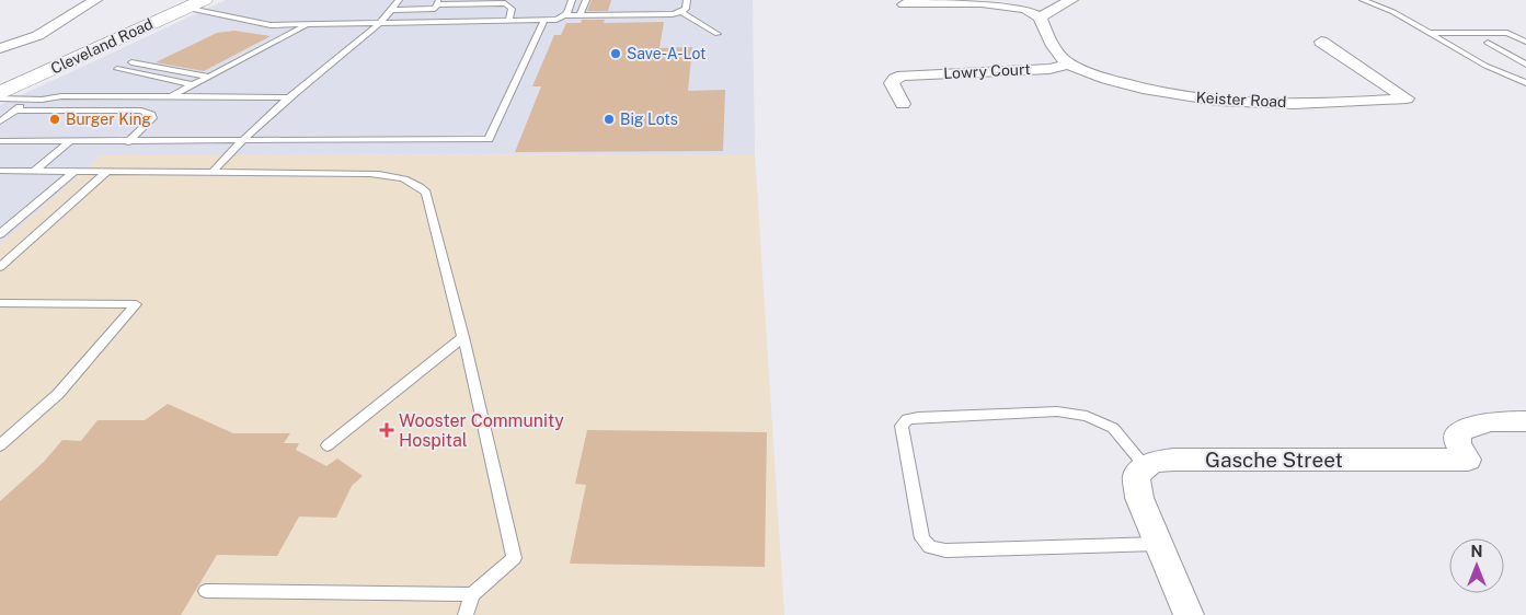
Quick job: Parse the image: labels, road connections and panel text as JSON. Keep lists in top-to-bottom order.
{
  "streets": {
    "main road": ["Cleveland Road"],
    "street": ["Lowry Court", "Keister Road", "Gasche Street"]
  },
  "crossings": [
    ["Lowry Court", "Keister Road"]
  ],
  "places": {
    "other": ["Save-A-Lot", "Burger King", "Big Lots"],
    "health": ["Wooster Community Hospital"]
  },
  "north": "top"
}
